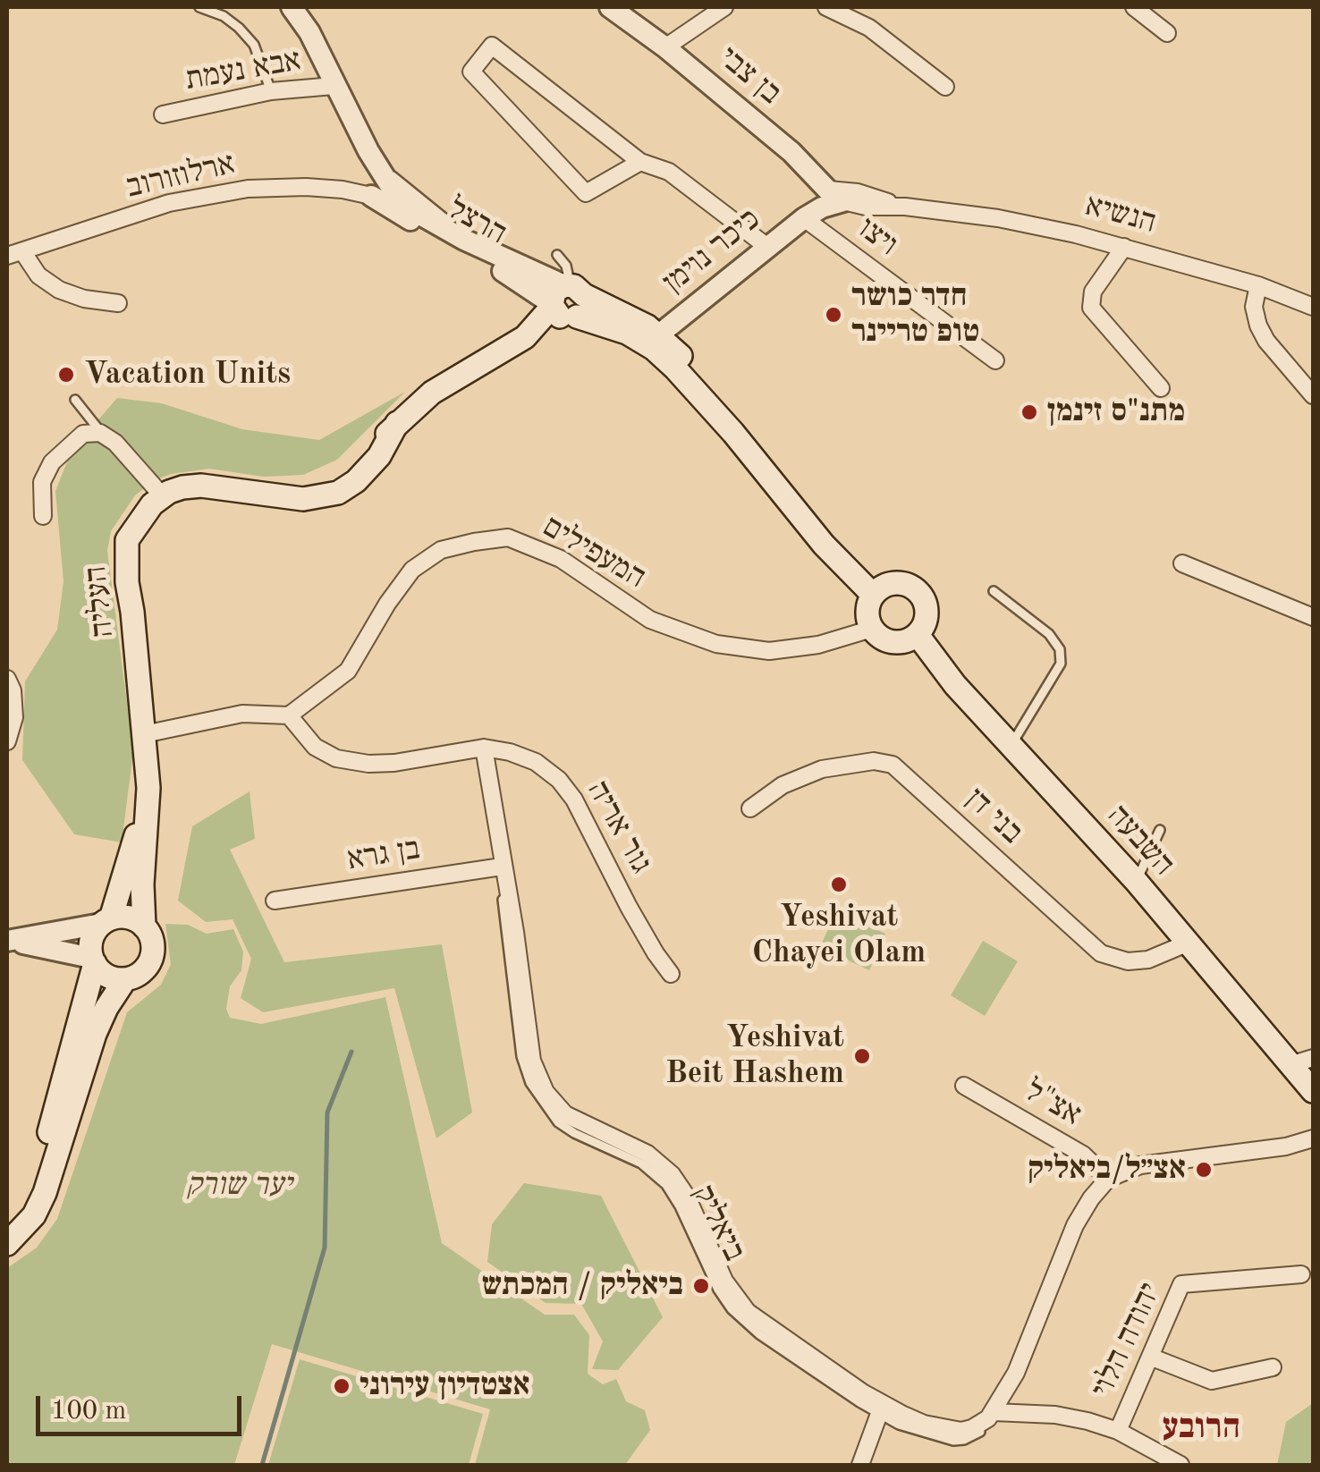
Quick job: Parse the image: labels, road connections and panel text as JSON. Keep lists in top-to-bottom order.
{
  "streets": {
    "main road": ["העליה", "השבעה"],
    "street": [
      "אבא נעמת",
      "בן צבי",
      "ארלוזורוב",
      "הנשיא",
      "הרצל",
      "ויצו",
      "כיכר נוימן",
      "המעפילים",
      "בני דן",
      "גור אריה",
      "בן גרא",
      "אצ\"ל",
      "ביאליק",
      "יהודה הלוי"
    ]
  },
  "crossings": [
    ["אבא נעמת", "הרצל"],
    ["בן צבי", "הנשיא"],
    ["ארלוזורוב", "הרצל"],
    ["ויצו", "כיכר נוימן"],
    ["המעפילים", "השבעה"],
    ["בני דן", "השבעה"],
    ["גור אריה", "ביאליק"],
    ["בן גרא", "ביאליק"]
  ],
  "districts": ["הרובע"],
  "parks": ["יער שורק"],
  "places": [
    "חדר כושר טופ טריינר",
    "Vacation Units",
    "מתנ\"ס זינמן",
    "Yeshivat Chayei Olam",
    "Yeshivat Beit Hashem",
    "אצ״ל/ביאליק",
    "ביאליק / המכתש",
    "אצטדיון עירוני"
  ],
  "scale_bar": "100 m"
}
